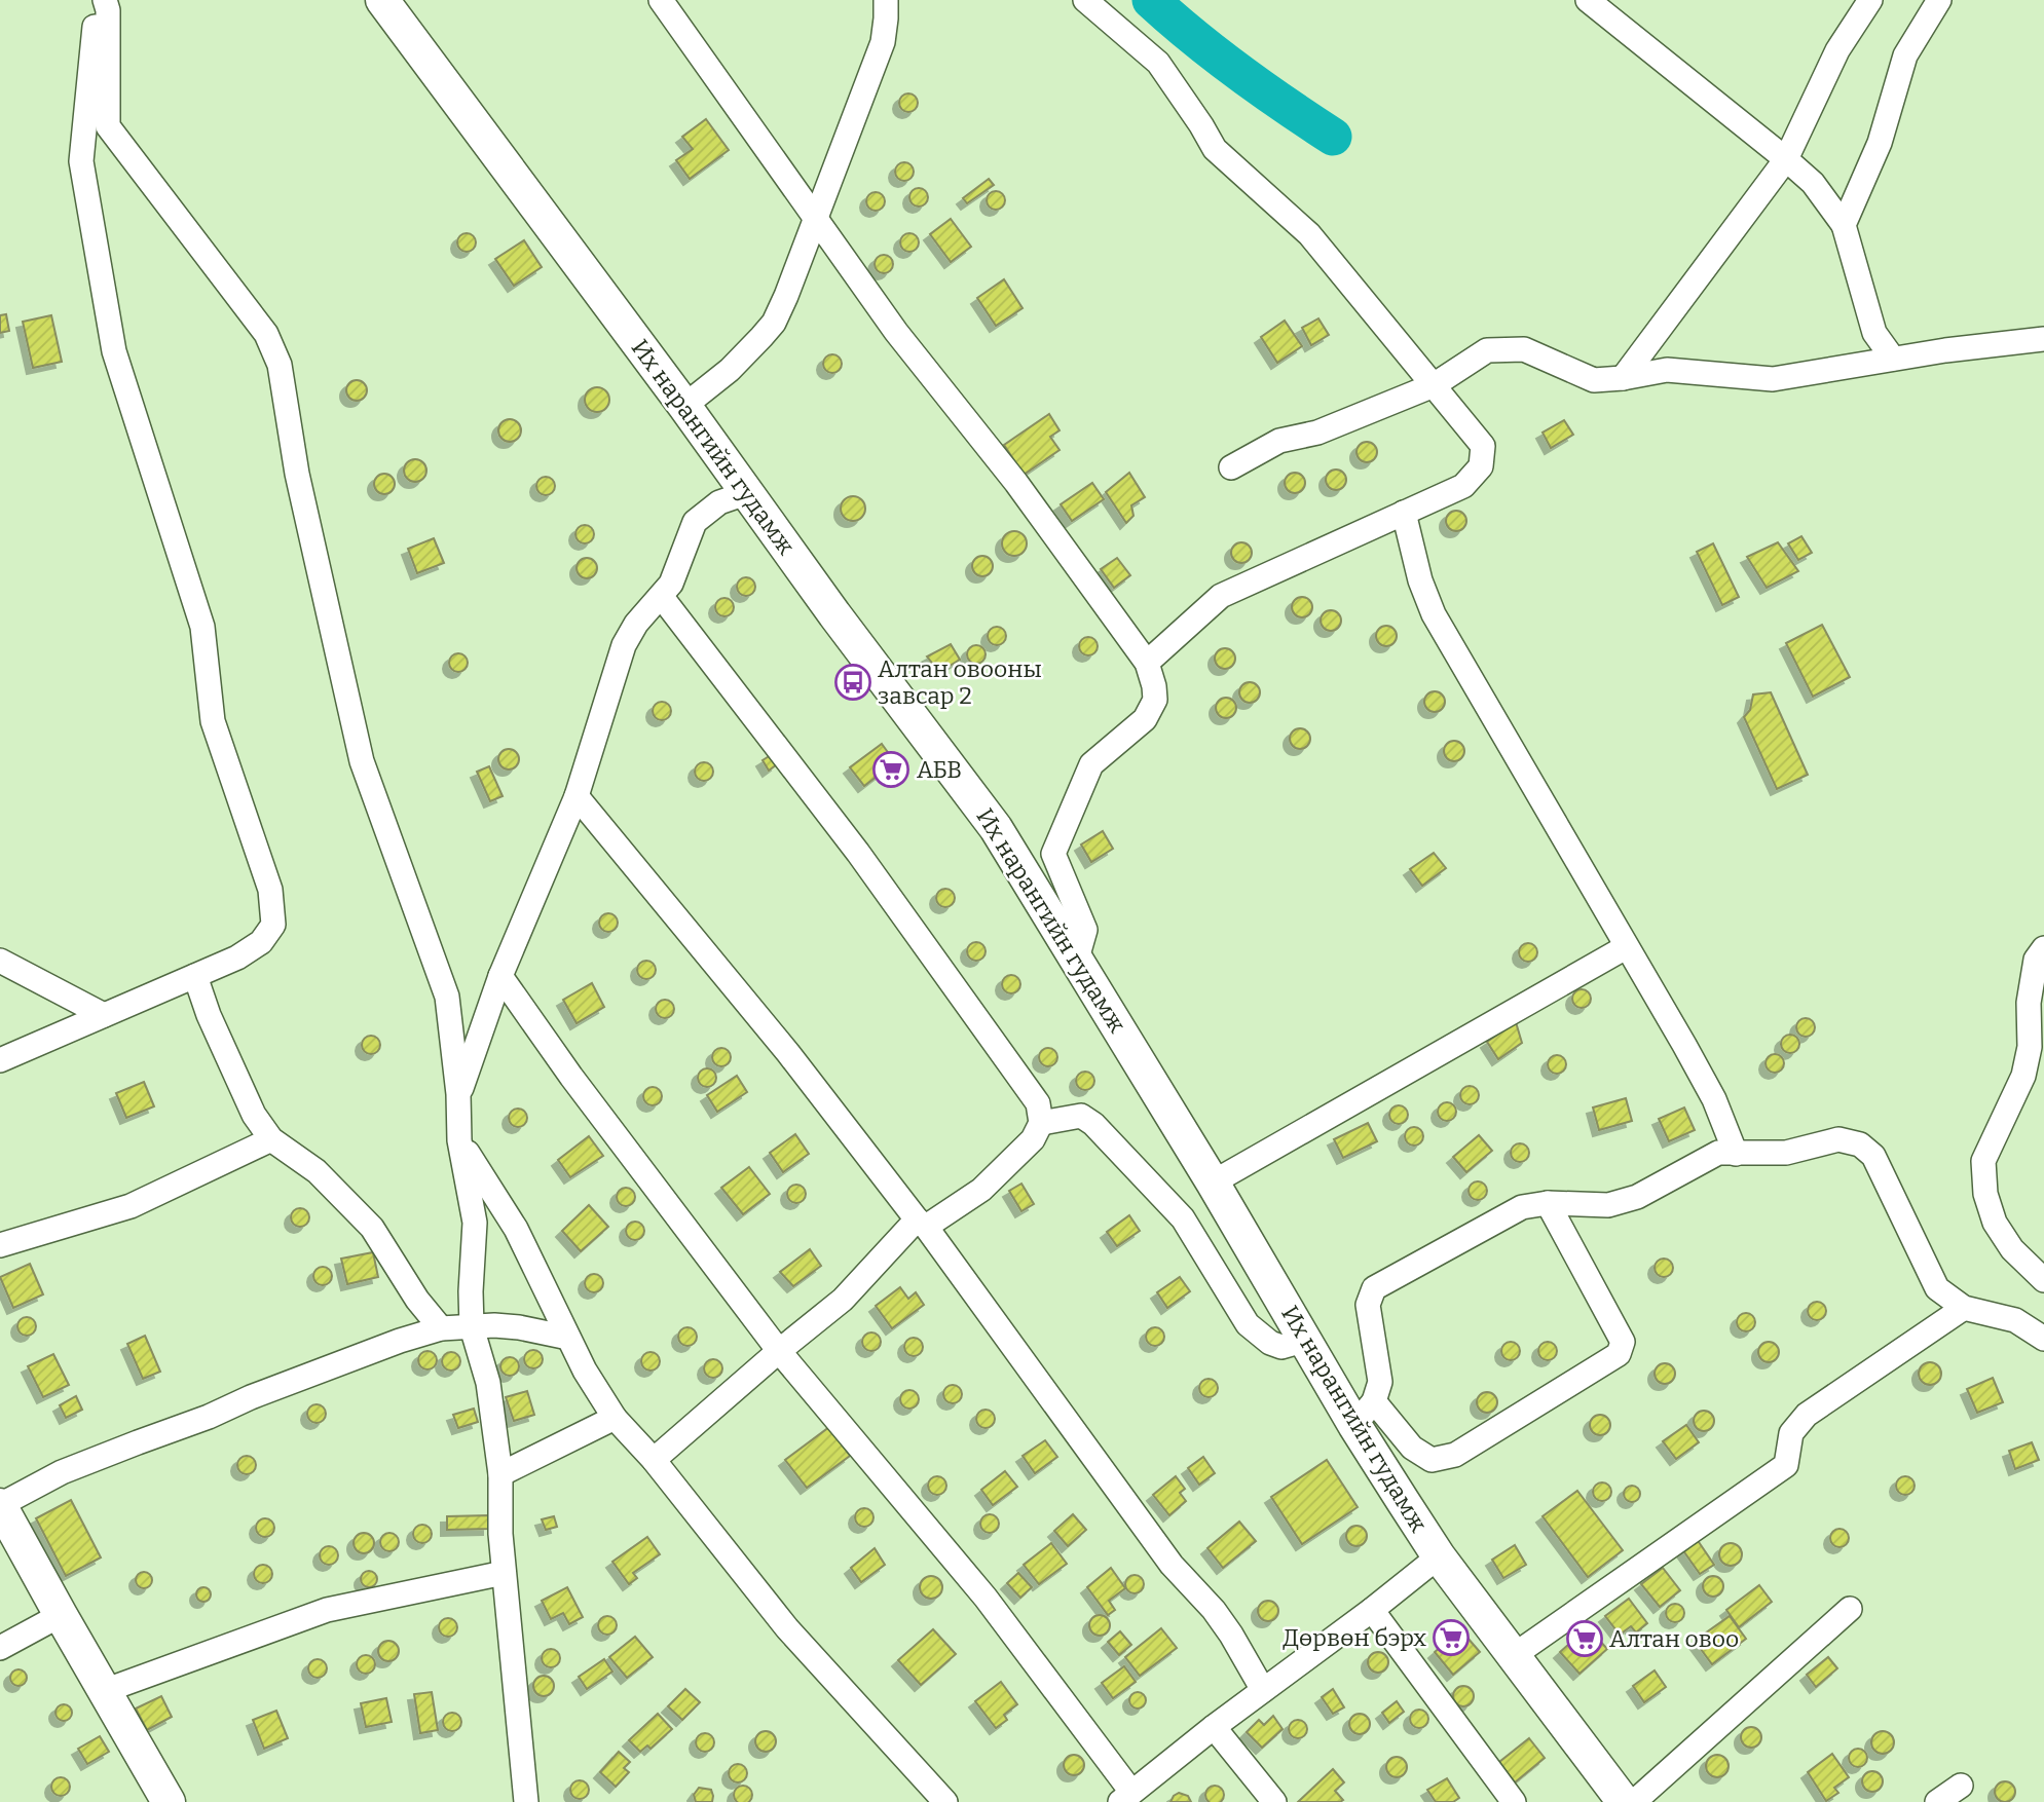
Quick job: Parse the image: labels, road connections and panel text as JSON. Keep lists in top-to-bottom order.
{
  "streets": {
    "main road": ["Их нарангийн гудамж"]
  },
  "places": {
    "bus stop": ["Алтан овооны завсар 2"],
    "supermarket": ["АБВ", "Дөрвөн бэрх", "Алтан овоо"]
  }
}
